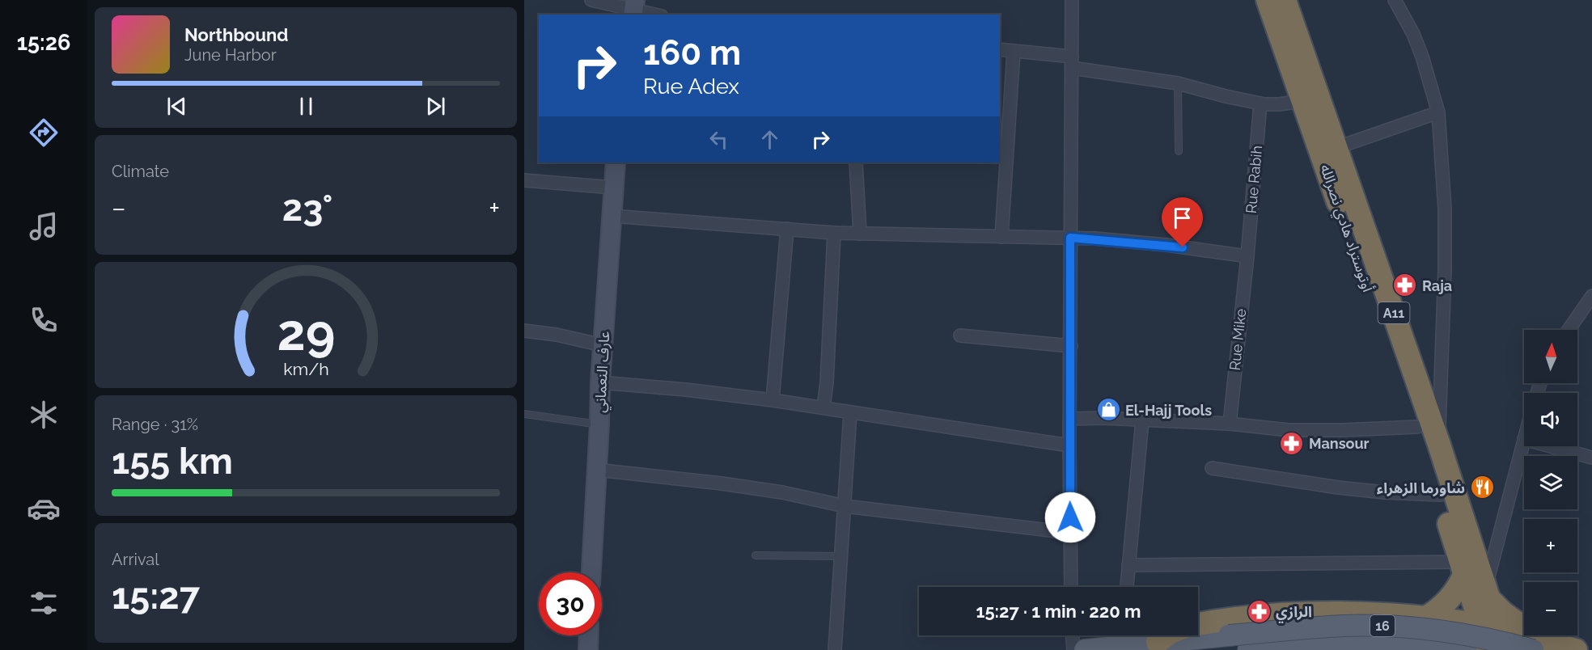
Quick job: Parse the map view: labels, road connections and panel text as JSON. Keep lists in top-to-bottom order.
{
  "streets": {
    "highway": ["أوتوستراد هادي نصرالله", "A11"],
    "main road": ["16"],
    "street": ["Rue Rabih", "Rue Mike", "عارف النعماني"]
  },
  "crossings": [
    ["Rue Rabih", "Rue Mike"]
  ],
  "places": {
    "pharmacy": ["Raja", "Mansour", "الرازي"],
    "shop": ["El-Hajj Tools"],
    "restaurant": ["شاورما الزهراء"]
  },
  "north": "top",
  "page": {
    "tabs": "15:26",
    "turn": ["160 m", "Rue Adex"],
    "song": ["Northbound", "June Harbor"],
    "tile": [
      "Climate",
      ["Range · 31%", "155 km"],
      ["Arrival", "15:27"]
    ],
    "heat": ["−", "23°", "+"],
    "map_buttons": ["+", "−"],
    "limit": "30",
    "trip": "15:27 · 1 min · 220 m",
    "gauge": ["29", "km/h"]
  }
}
